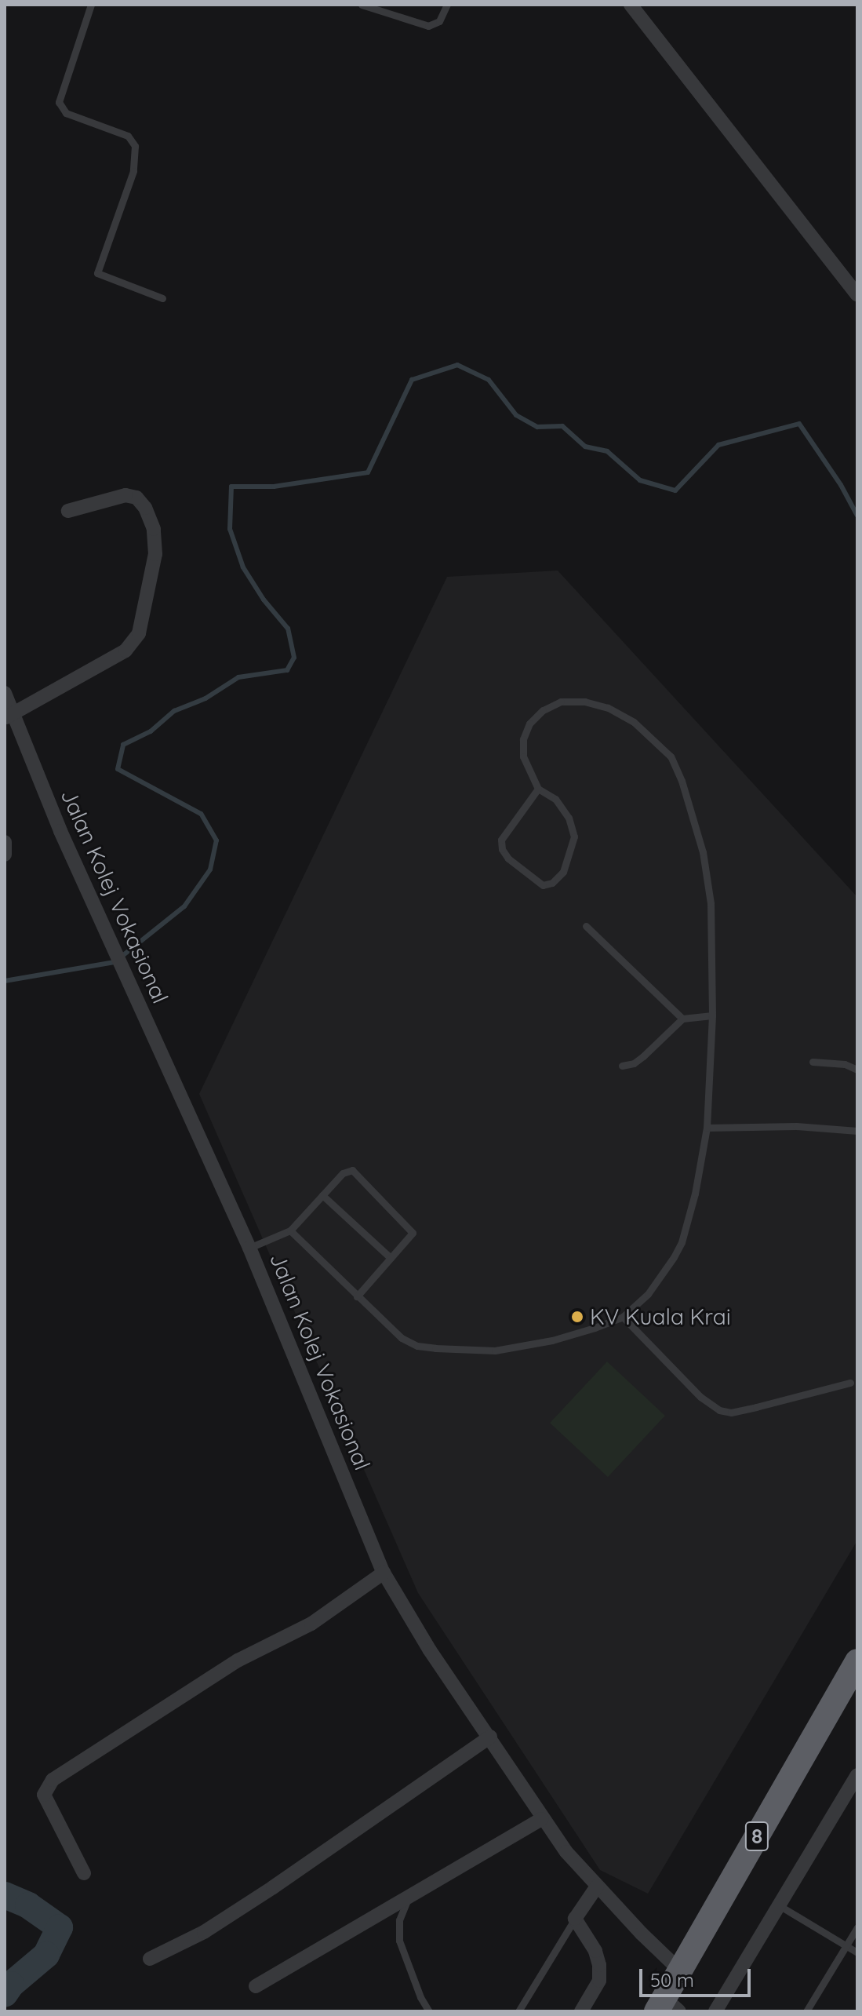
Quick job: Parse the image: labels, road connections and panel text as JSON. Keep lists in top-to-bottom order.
{
  "streets": {
    "highway": ["8"],
    "street": ["Jalan Kolej Vokasional"]
  },
  "crossings": [
    ["Jalan Kolej Vokasional", "8"]
  ],
  "places": ["KV Kuala Krai"],
  "scale_bar": "50 m"
}
